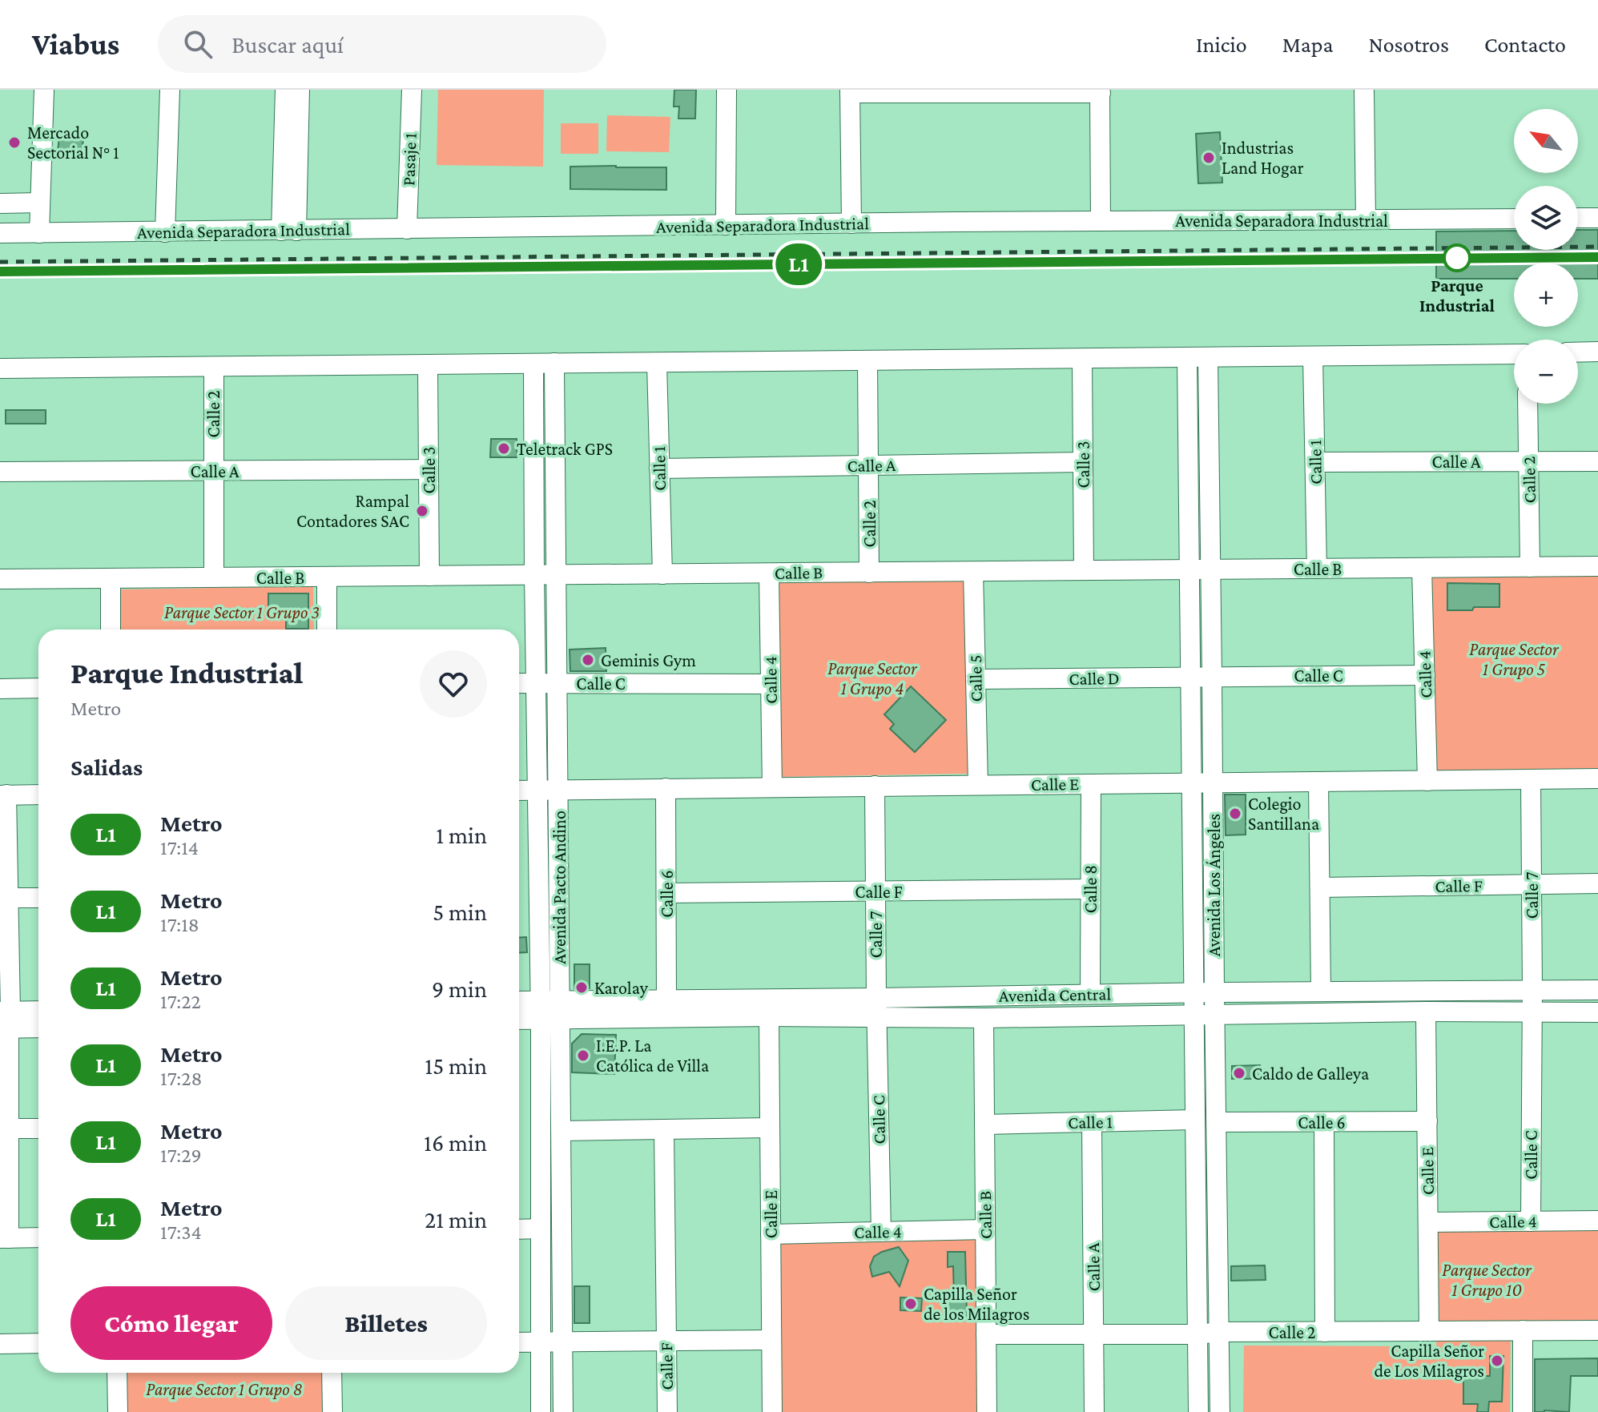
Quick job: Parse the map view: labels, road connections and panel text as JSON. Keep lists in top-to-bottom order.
{
  "streets": {
    "street": [
      "Pasaje 1",
      "Avenida Separadora Industrial",
      "Calle 2",
      "Calle A",
      "Calle 1",
      "Calle 3",
      "Calle B",
      "Calle 4",
      "Calle C",
      "Calle 5",
      "Calle D",
      "Calle E",
      "Avenida Los Ángeles",
      "Calle F",
      "Avenida Pacto Andino",
      "Calle 8",
      "Calle 6",
      "Calle 7",
      "Avenida Central"
    ]
  },
  "crossings": [
    ["Pasaje 1", "Avenida Separadora Industrial"],
    ["Calle 2", "Calle A"],
    ["Calle 2", "Calle B"],
    ["Calle 2", "Calle E"],
    ["Calle 2", "Avenida Los Ángeles"],
    ["Calle A", "Calle 1"],
    ["Calle A", "Calle 3"],
    ["Calle 1", "Calle B"],
    ["Calle 1", "Avenida Los Ángeles"],
    ["Calle 3", "Calle B"],
    ["Calle B", "Calle 4"],
    ["Calle B", "Calle 5"],
    ["Calle B", "Avenida Los Ángeles"],
    ["Calle B", "Avenida Pacto Andino"],
    ["Calle B", "Avenida Central"],
    ["Calle 4", "Calle C"],
    ["Calle 4", "Calle E"],
    ["Calle C", "Calle D"],
    ["Calle C", "Avenida Los Ángeles"],
    ["Calle C", "Avenida Pacto Andino"],
    ["Calle C", "Calle 7"],
    ["Calle C", "Avenida Central"],
    ["Calle 5", "Calle D"],
    ["Calle 5", "Calle E"],
    ["Calle D", "Avenida Los Ángeles"],
    ["Calle E", "Avenida Los Ángeles"],
    ["Calle E", "Avenida Pacto Andino"],
    ["Calle E", "Calle 8"],
    ["Calle E", "Calle 6"],
    ["Calle E", "Calle 7"],
    ["Calle E", "Avenida Central"],
    ["Avenida Los Ángeles", "Calle 6"],
    ["Avenida Los Ángeles", "Avenida Central"],
    ["Calle F", "Calle 8"],
    ["Calle F", "Calle 6"],
    ["Calle F", "Calle 7"],
    ["Avenida Pacto Andino", "Avenida Central"],
    ["Calle 8", "Avenida Central"],
    ["Calle 6", "Avenida Central"],
    ["Calle 7", "Avenida Central"]
  ],
  "parks": [
    "Parque Sector 1 Grupo 3",
    "Parque Sector 1 Grupo 5",
    "Parque Sector 1 Grupo 4",
    "Parque Sector 1 Grupo 10",
    "Parque Sector 1 Grupo 8"
  ],
  "places": [
    "Mercado Sectorial N° 1",
    "Industrias Land Hogar",
    "Parque Industrial",
    "Teletrack GPS",
    "Rampal Contadores SAC",
    "Geminis Gym",
    "Colegio Santillana",
    "Karolay",
    "I.E.P. La Católica de Villa",
    "Caldo de Galleya",
    "Capilla Señor de los Milagros",
    "Capilla Señor de Los Milagros"
  ],
  "lines": ["metro line L1"],
  "north": "top left",
  "page": {
    "header": "Viabus",
    "search": "Buscar aquí",
    "nav": [
      "Inicio",
      "Mapa",
      "Nosotros",
      "Contacto"
    ],
    "on_map": "L1",
    "map_buttons": ["+", "−"],
    "heading": [
      ["Parque Industrial", "Metro"],
      "Salidas"
    ],
    "list": [
      {
        "mark": "L1",
        "name": "Metro",
        "note": "17:14",
        "value": "1 min"
      },
      {
        "mark": "L1",
        "name": "Metro",
        "note": "17:18",
        "value": "5 min"
      },
      {
        "mark": "L1",
        "name": "Metro",
        "note": "17:22",
        "value": "9 min"
      },
      {
        "mark": "L1",
        "name": "Metro",
        "note": "17:28",
        "value": "15 min"
      },
      {
        "mark": "L1",
        "name": "Metro",
        "note": "17:29",
        "value": "16 min"
      },
      {
        "mark": "L1",
        "name": "Metro",
        "note": "17:34",
        "value": "21 min"
      }
    ],
    "buttons": ["Cómo llegar", "Billetes"]
  }
}
